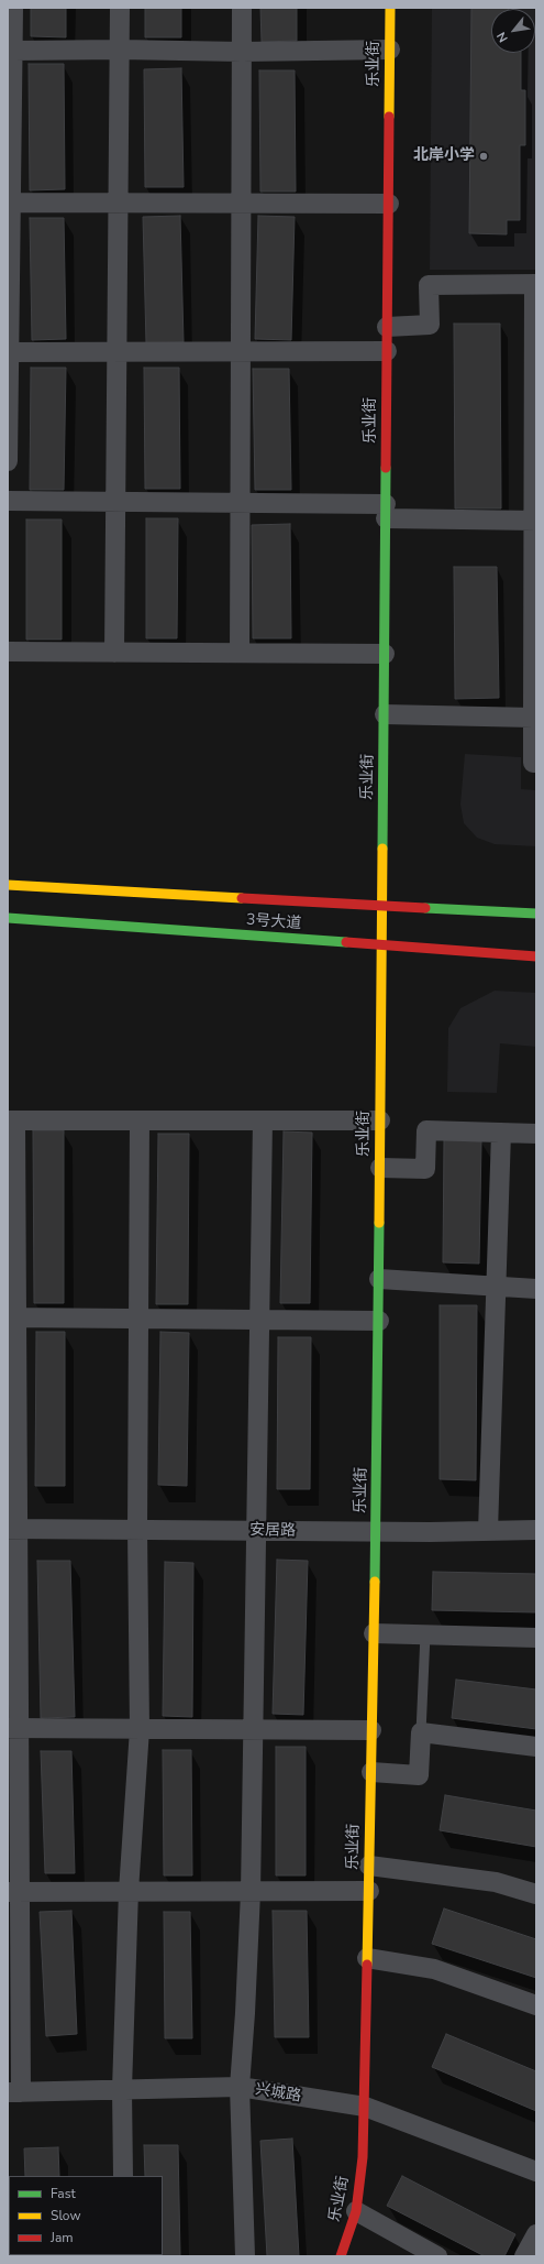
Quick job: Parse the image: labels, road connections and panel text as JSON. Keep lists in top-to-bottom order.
{
  "streets": {
    "street": [
      "乐业街",
      "3号大道",
      "安居路",
      "兴城路"
    ]
  },
  "crossings": [
    ["乐业街", "3号大道"],
    ["乐业街", "安居路"],
    ["乐业街", "兴城路"]
  ],
  "places": ["北岸小学"],
  "legend": ["Fast", "Slow", "Jam"],
  "north": "bottom left"
}
